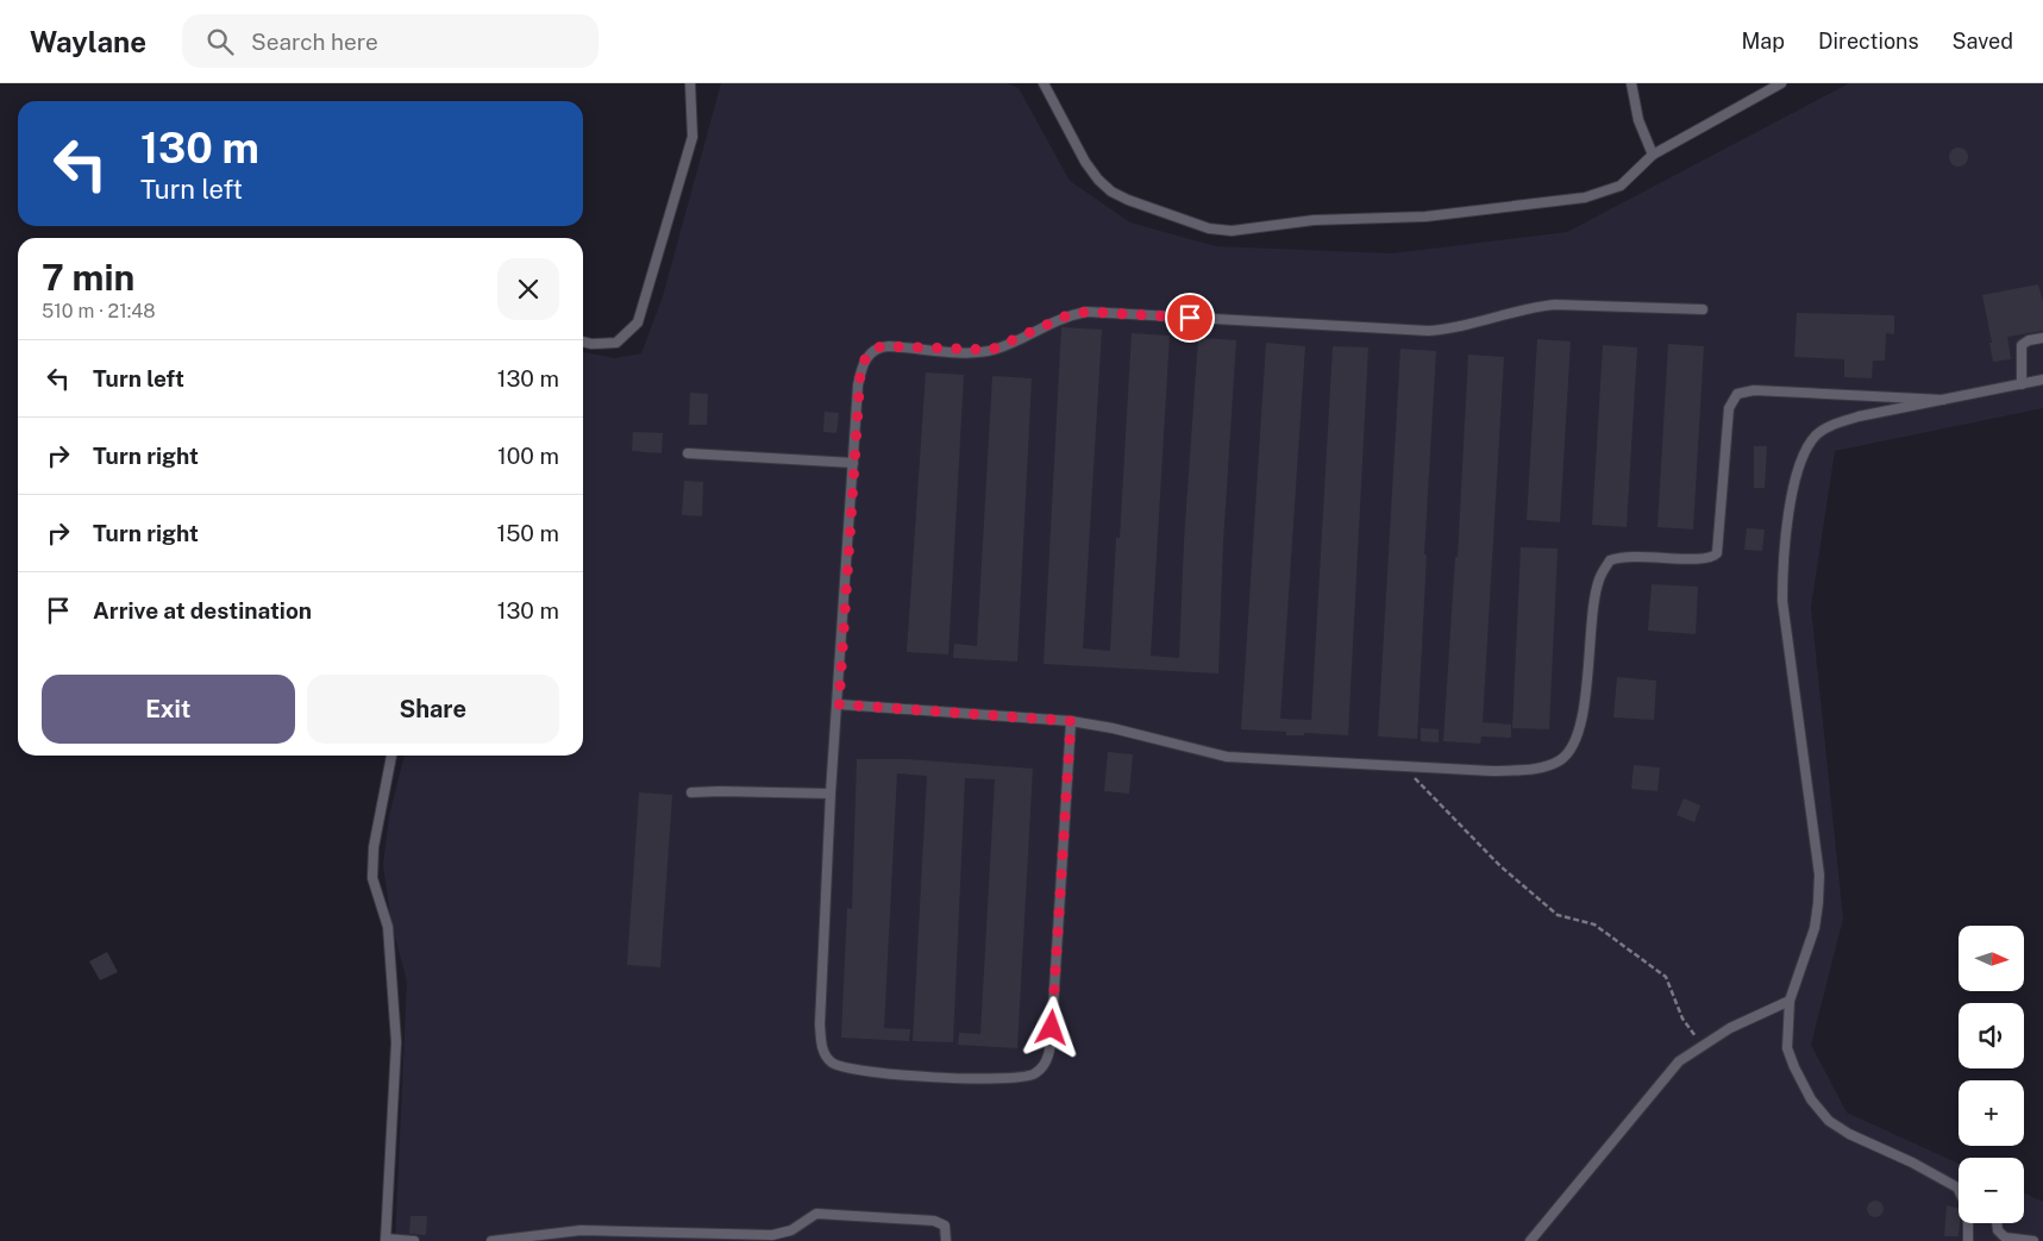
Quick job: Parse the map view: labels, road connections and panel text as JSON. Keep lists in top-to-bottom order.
{
  "north": "right",
  "page": {
    "header": "Waylane",
    "search": "Search here",
    "nav": ["Map", "Directions", "Saved"],
    "turn": ["130 m", "Turn left"],
    "heading": ["7 min", "510 m · 21:48"],
    "list": [
      {
        "name": "Turn left",
        "value": "130 m"
      },
      {
        "name": "Turn right",
        "value": "100 m"
      },
      {
        "name": "Turn right",
        "value": "150 m"
      },
      {
        "name": "Arrive at destination",
        "value": "130 m"
      }
    ],
    "buttons": ["Exit", "Share"],
    "map_buttons": ["+", "−"]
  }
}
